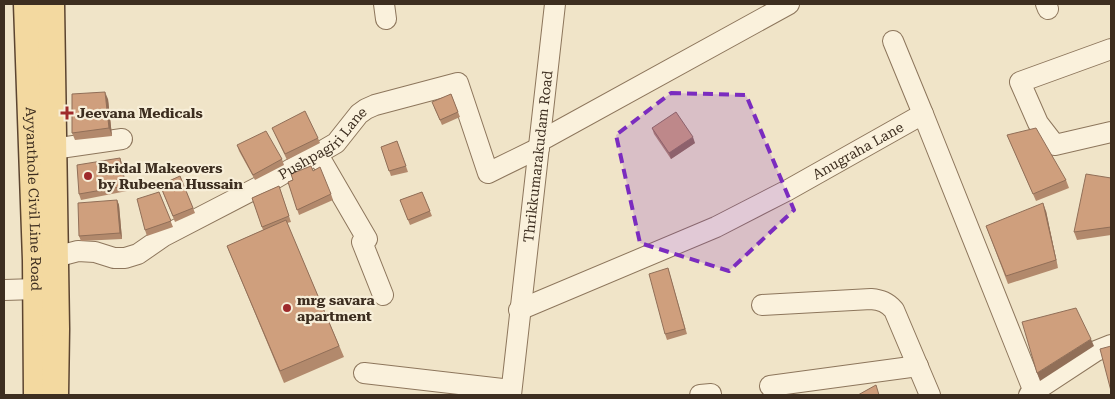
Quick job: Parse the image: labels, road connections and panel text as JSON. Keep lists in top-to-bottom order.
{
  "streets": {
    "main road": ["Ayyanthole Civil Line Road"],
    "street": ["Pushpagiri Lane", "Anugraha Lane", "Thrikkumarakudam Road"]
  },
  "crossings": [
    ["Pushpagiri Lane", "Thrikkumarakudam Road"],
    ["Pushpagiri Lane", "Ayyanthole Civil Line Road"],
    ["Anugraha Lane", "Thrikkumarakudam Road"]
  ],
  "places": {
    "health": ["Jeevana Medicals"],
    "other": ["Bridal Makeovers by Rubeena Hussain", "mrg savara apartment"]
  }
}
